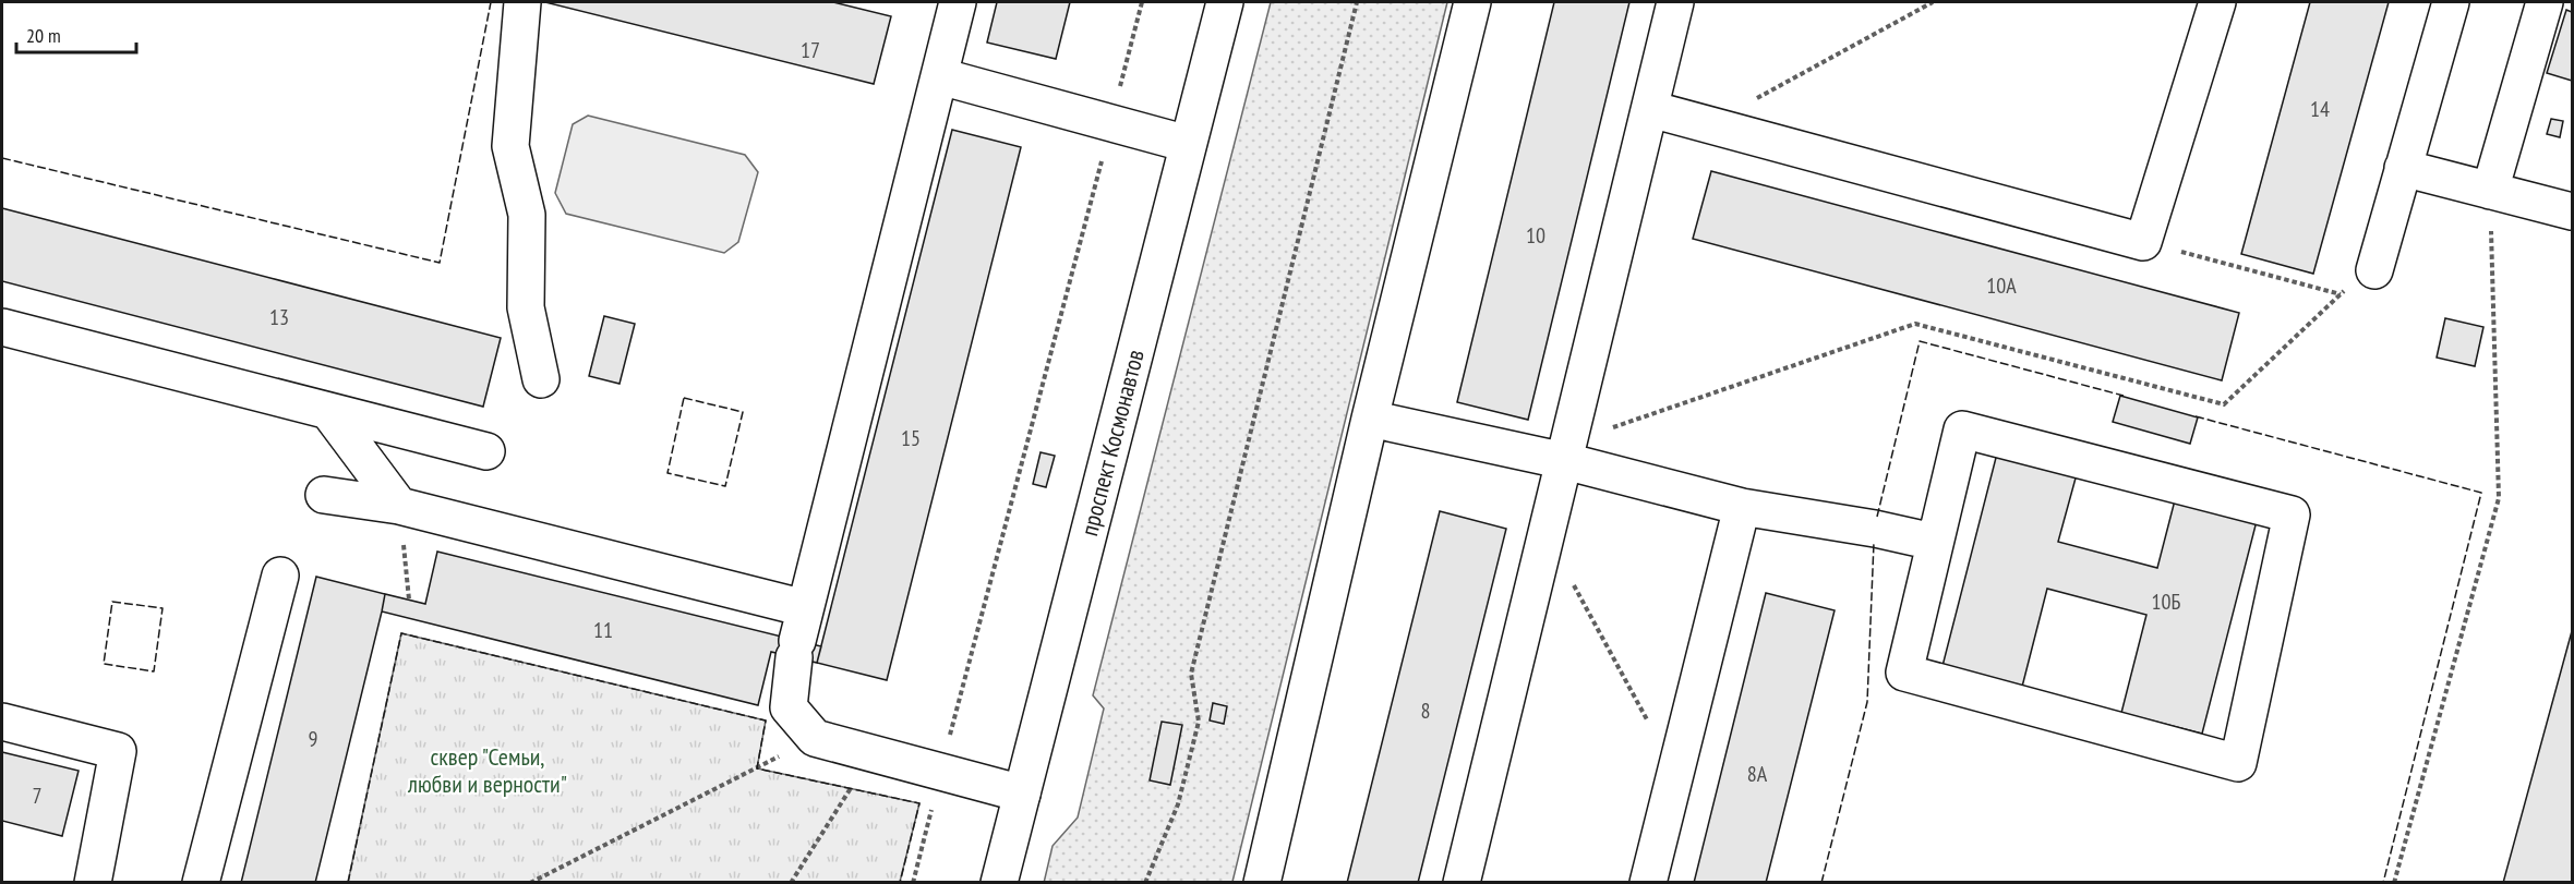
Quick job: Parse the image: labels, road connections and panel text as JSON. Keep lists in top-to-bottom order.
{
  "streets": {
    "main road": ["проспект Космонавтов"]
  },
  "parks": ["сквер \"Семьи, любви и верности\""],
  "house_numbers": [
    "17",
    "14",
    "10",
    "10А",
    "13",
    "15",
    "10Б",
    "11",
    "8",
    "9",
    "8А",
    "7"
  ],
  "scale_bar": "20 m"
}
